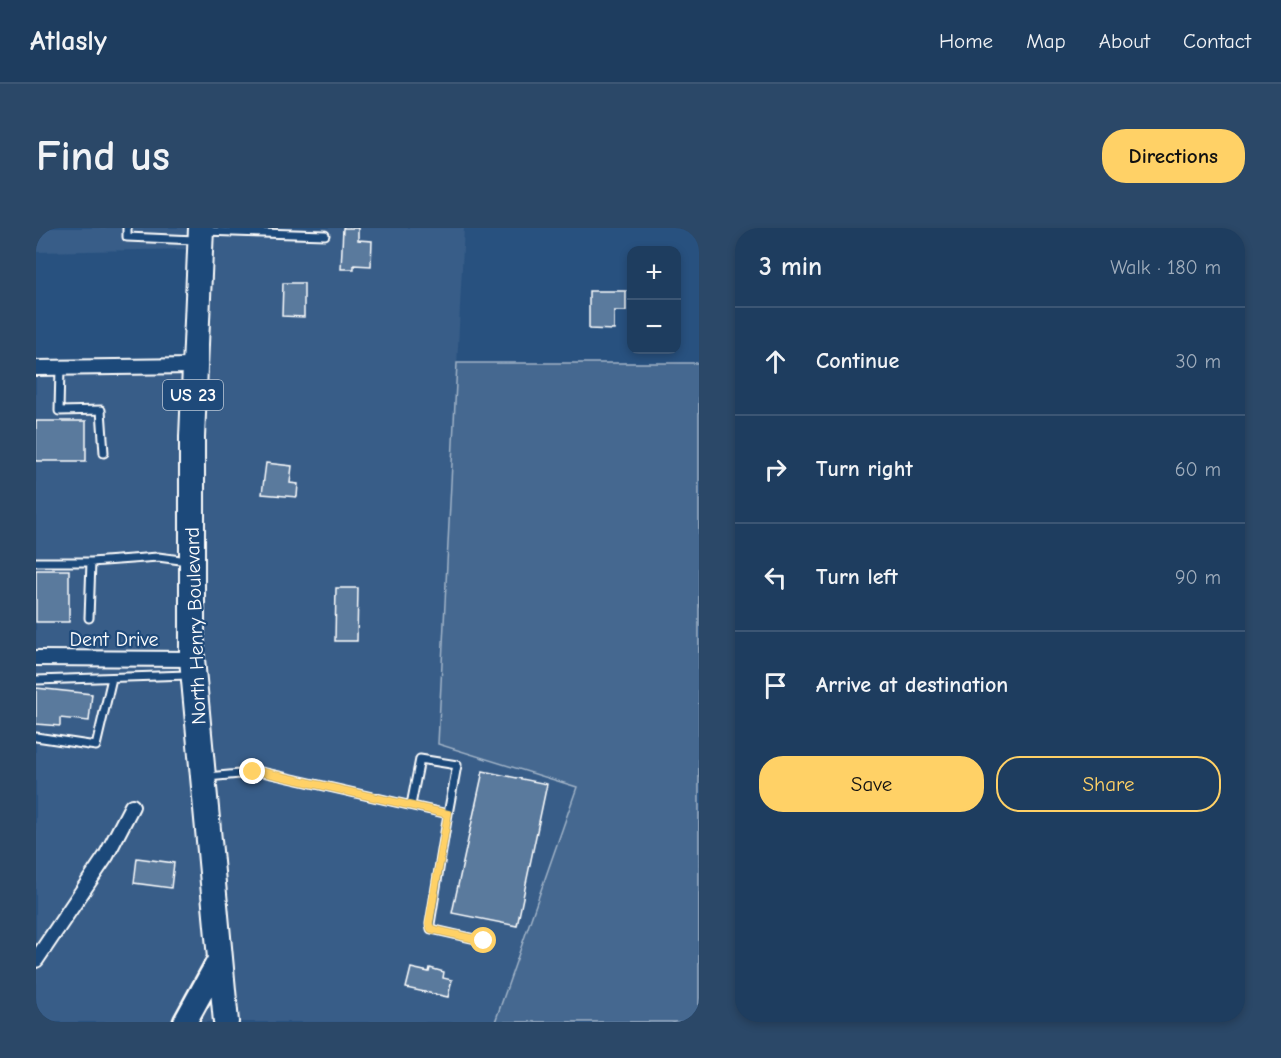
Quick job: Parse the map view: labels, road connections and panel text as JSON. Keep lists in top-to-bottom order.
{
  "streets": {
    "highway": ["US 23", "North Henry Boulevard"],
    "street": ["Dent Drive"]
  },
  "crossings": [
    ["North Henry Boulevard", "Dent Drive"]
  ],
  "page": {
    "header": "Atlasly",
    "nav": [
      "Home",
      "Map",
      "About",
      "Contact"
    ],
    "buttons": [
      "Directions",
      ["Save", "Share"]
    ],
    "title": "Find us",
    "heading": ["3 min", "Walk · 180 m"],
    "map_buttons": ["+", "−"],
    "list": [
      ["Continue", "30 m"],
      ["Turn right", "60 m"],
      ["Turn left", "90 m"],
      "Arrive at destination"
    ]
  }
}
